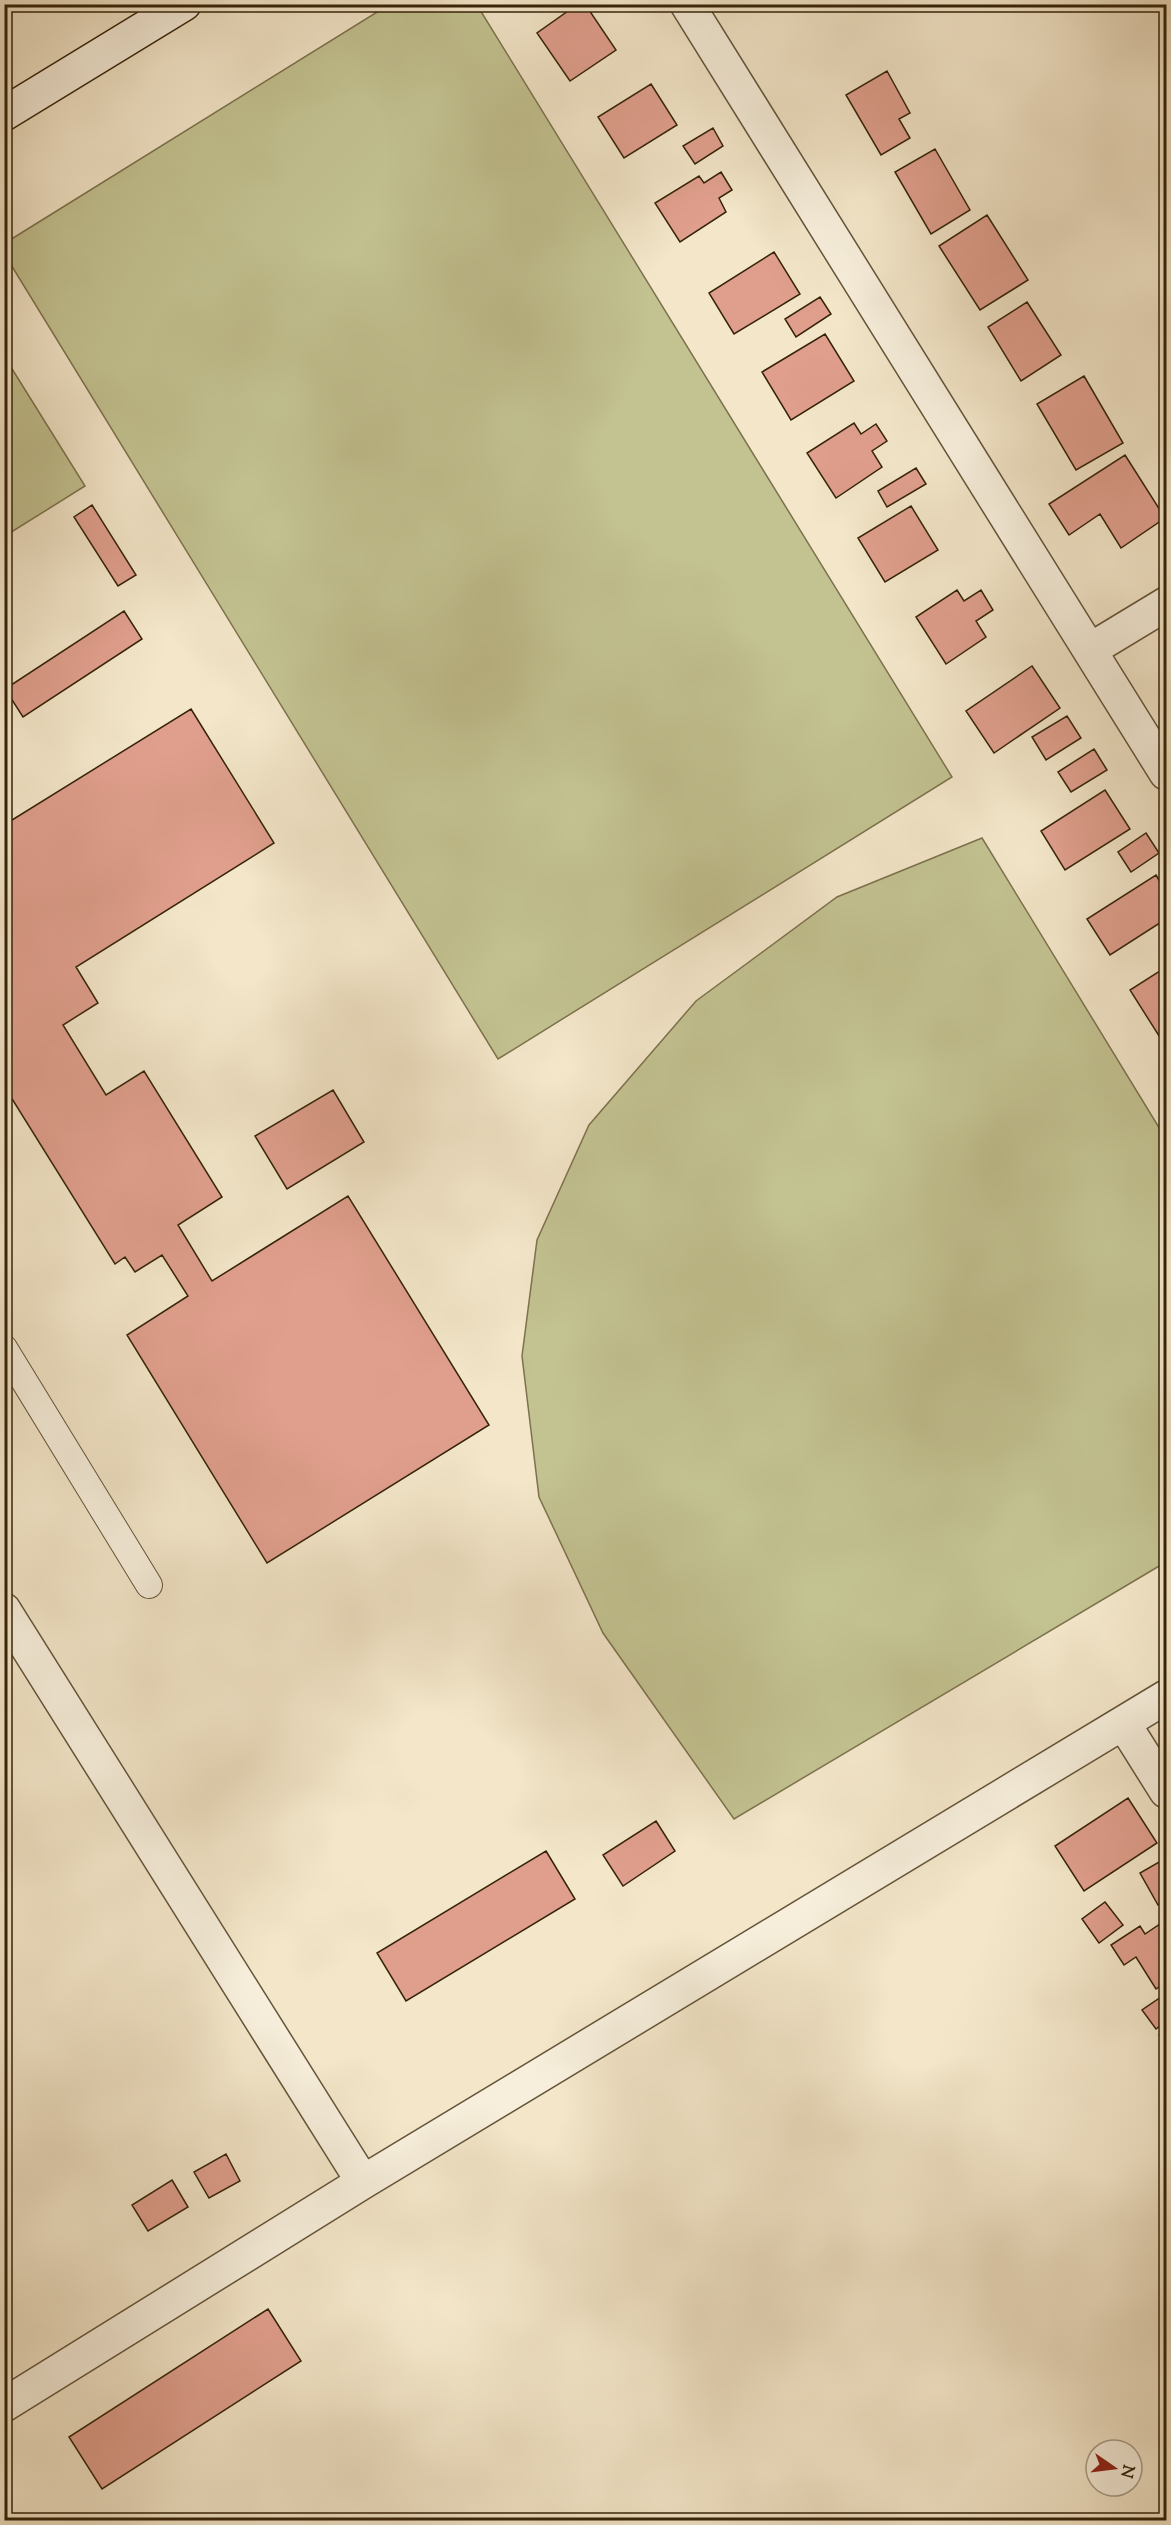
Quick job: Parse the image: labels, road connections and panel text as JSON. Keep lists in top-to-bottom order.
{
  "north": "right"
}
